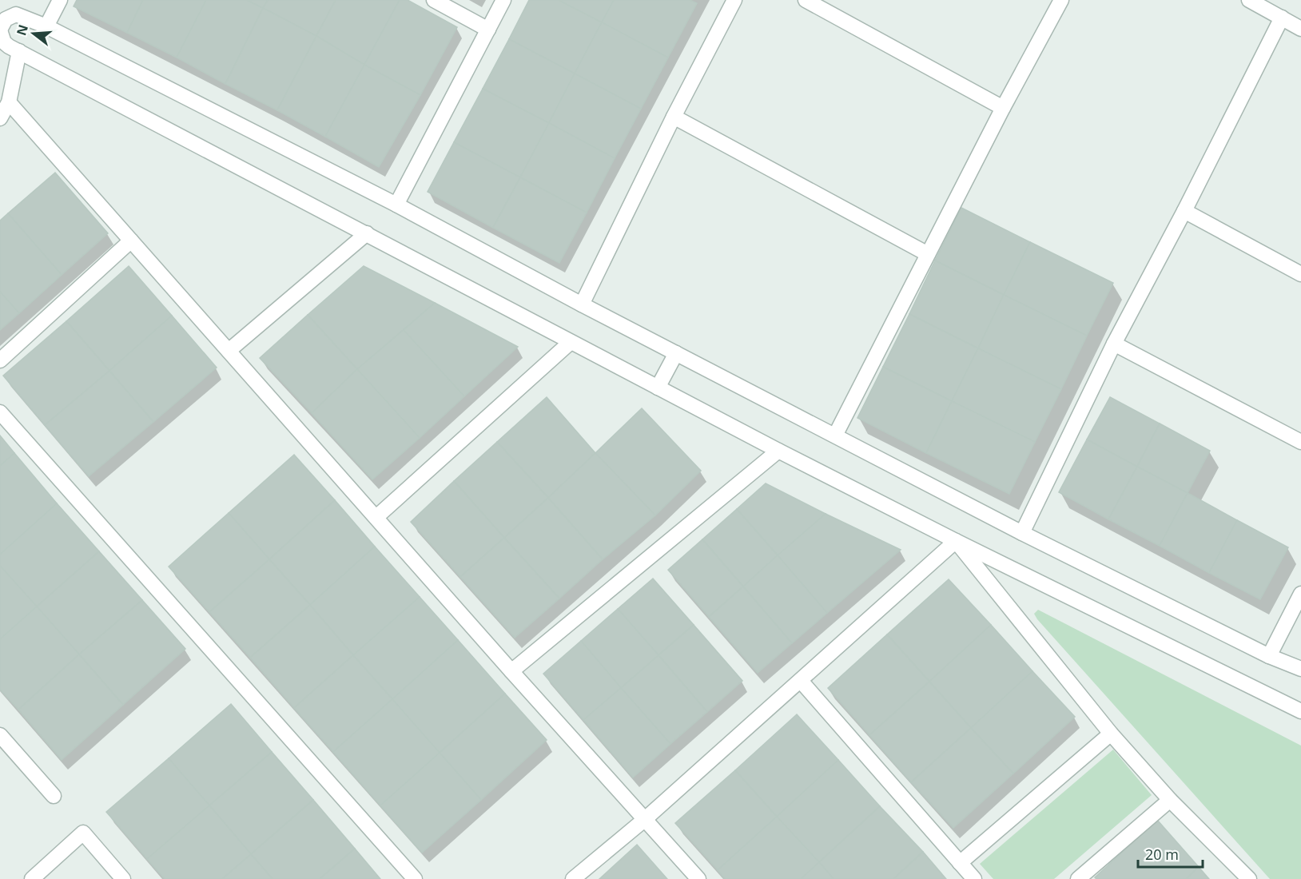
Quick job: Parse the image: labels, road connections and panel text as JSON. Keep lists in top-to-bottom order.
{
  "scale_bar": "20 m",
  "north": "left"
}
